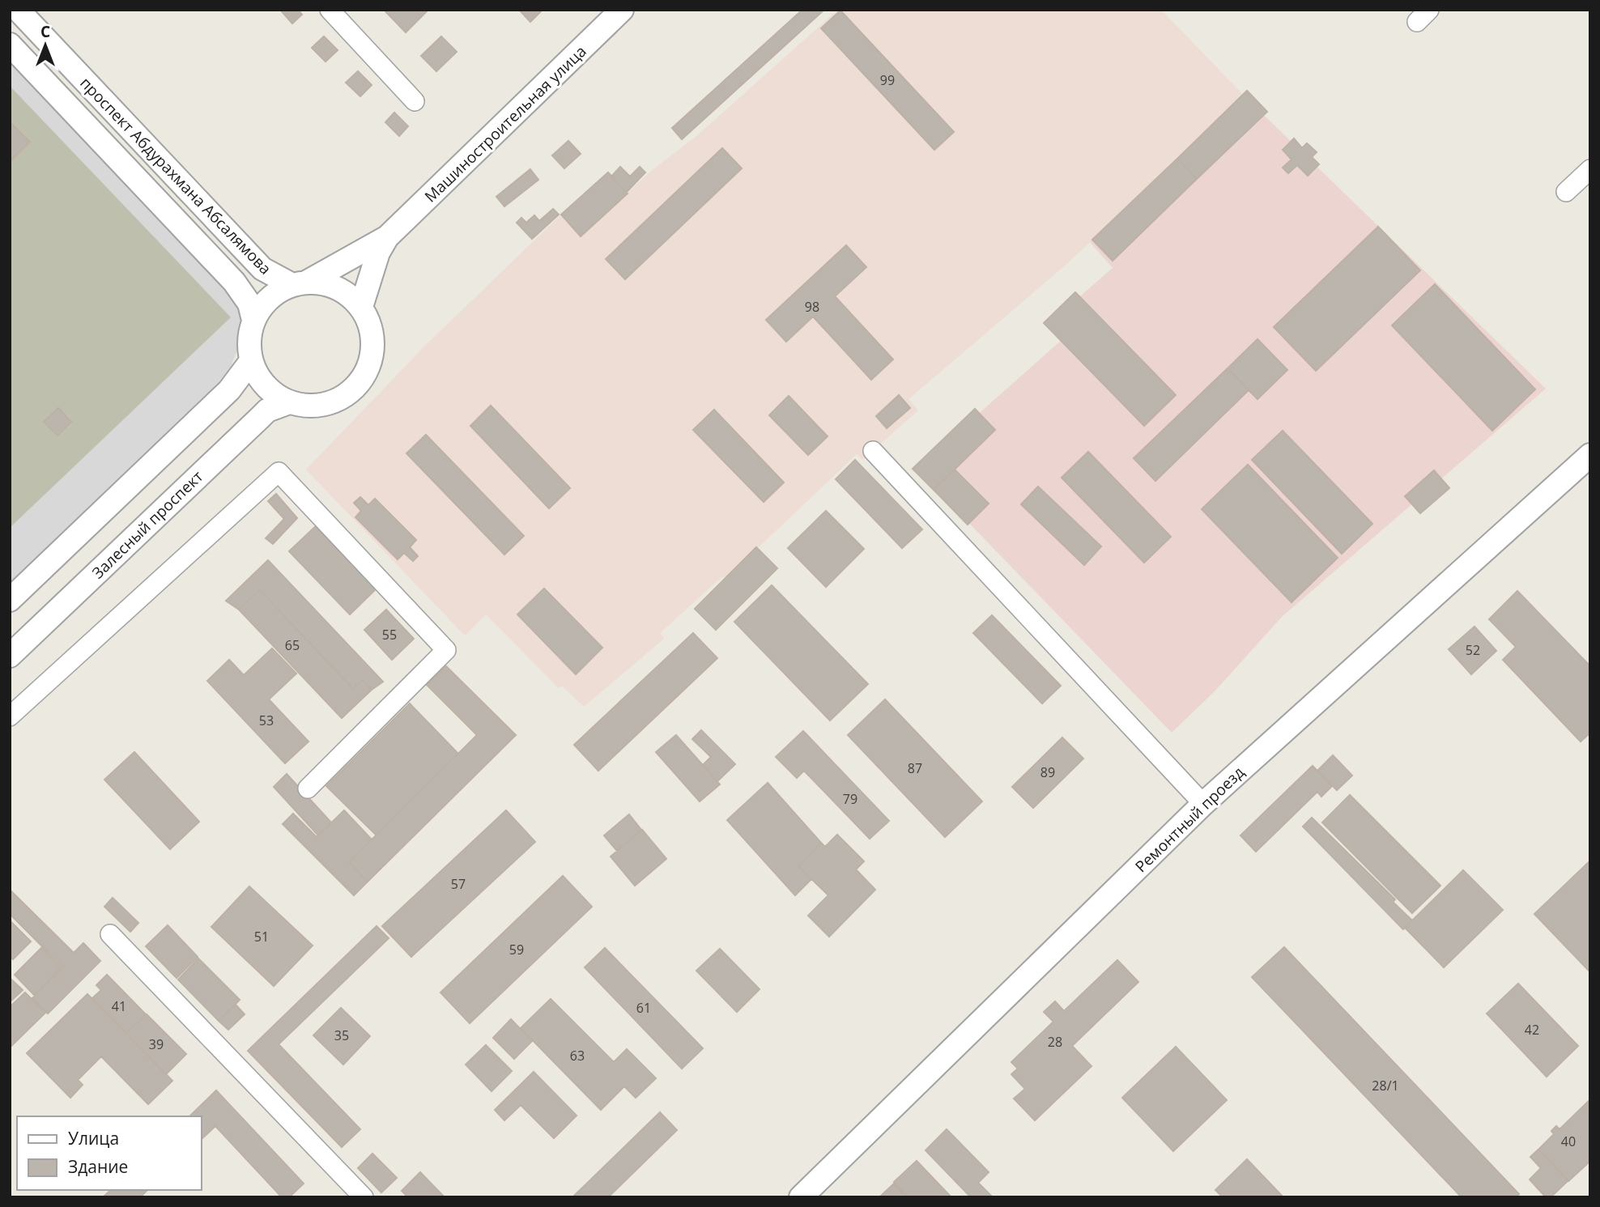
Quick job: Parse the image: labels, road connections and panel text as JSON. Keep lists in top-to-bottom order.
{
  "streets": {
    "street": [
      "Машиностроительная улица",
      "проспект Абдурахмана Абсалямова",
      "Залесный проспект",
      "Ремонтный проезд"
    ]
  },
  "crossings": [
    ["Машиностроительная улица", "проспект Абдурахмана Абсалямова"],
    ["Машиностроительная улица", "Залесный проспект"],
    ["проспект Абдурахмана Абсалямова", "Залесный проспект"]
  ],
  "house_numbers": [
    "99",
    "98",
    "55",
    "65",
    "52",
    "53",
    "87",
    "89",
    "79",
    "57",
    "51",
    "59",
    "41",
    "61",
    "42",
    "35",
    "28",
    "39",
    "63",
    "28/1",
    "40"
  ],
  "legend": ["Улица", "Здание"],
  "north": "top"
}
